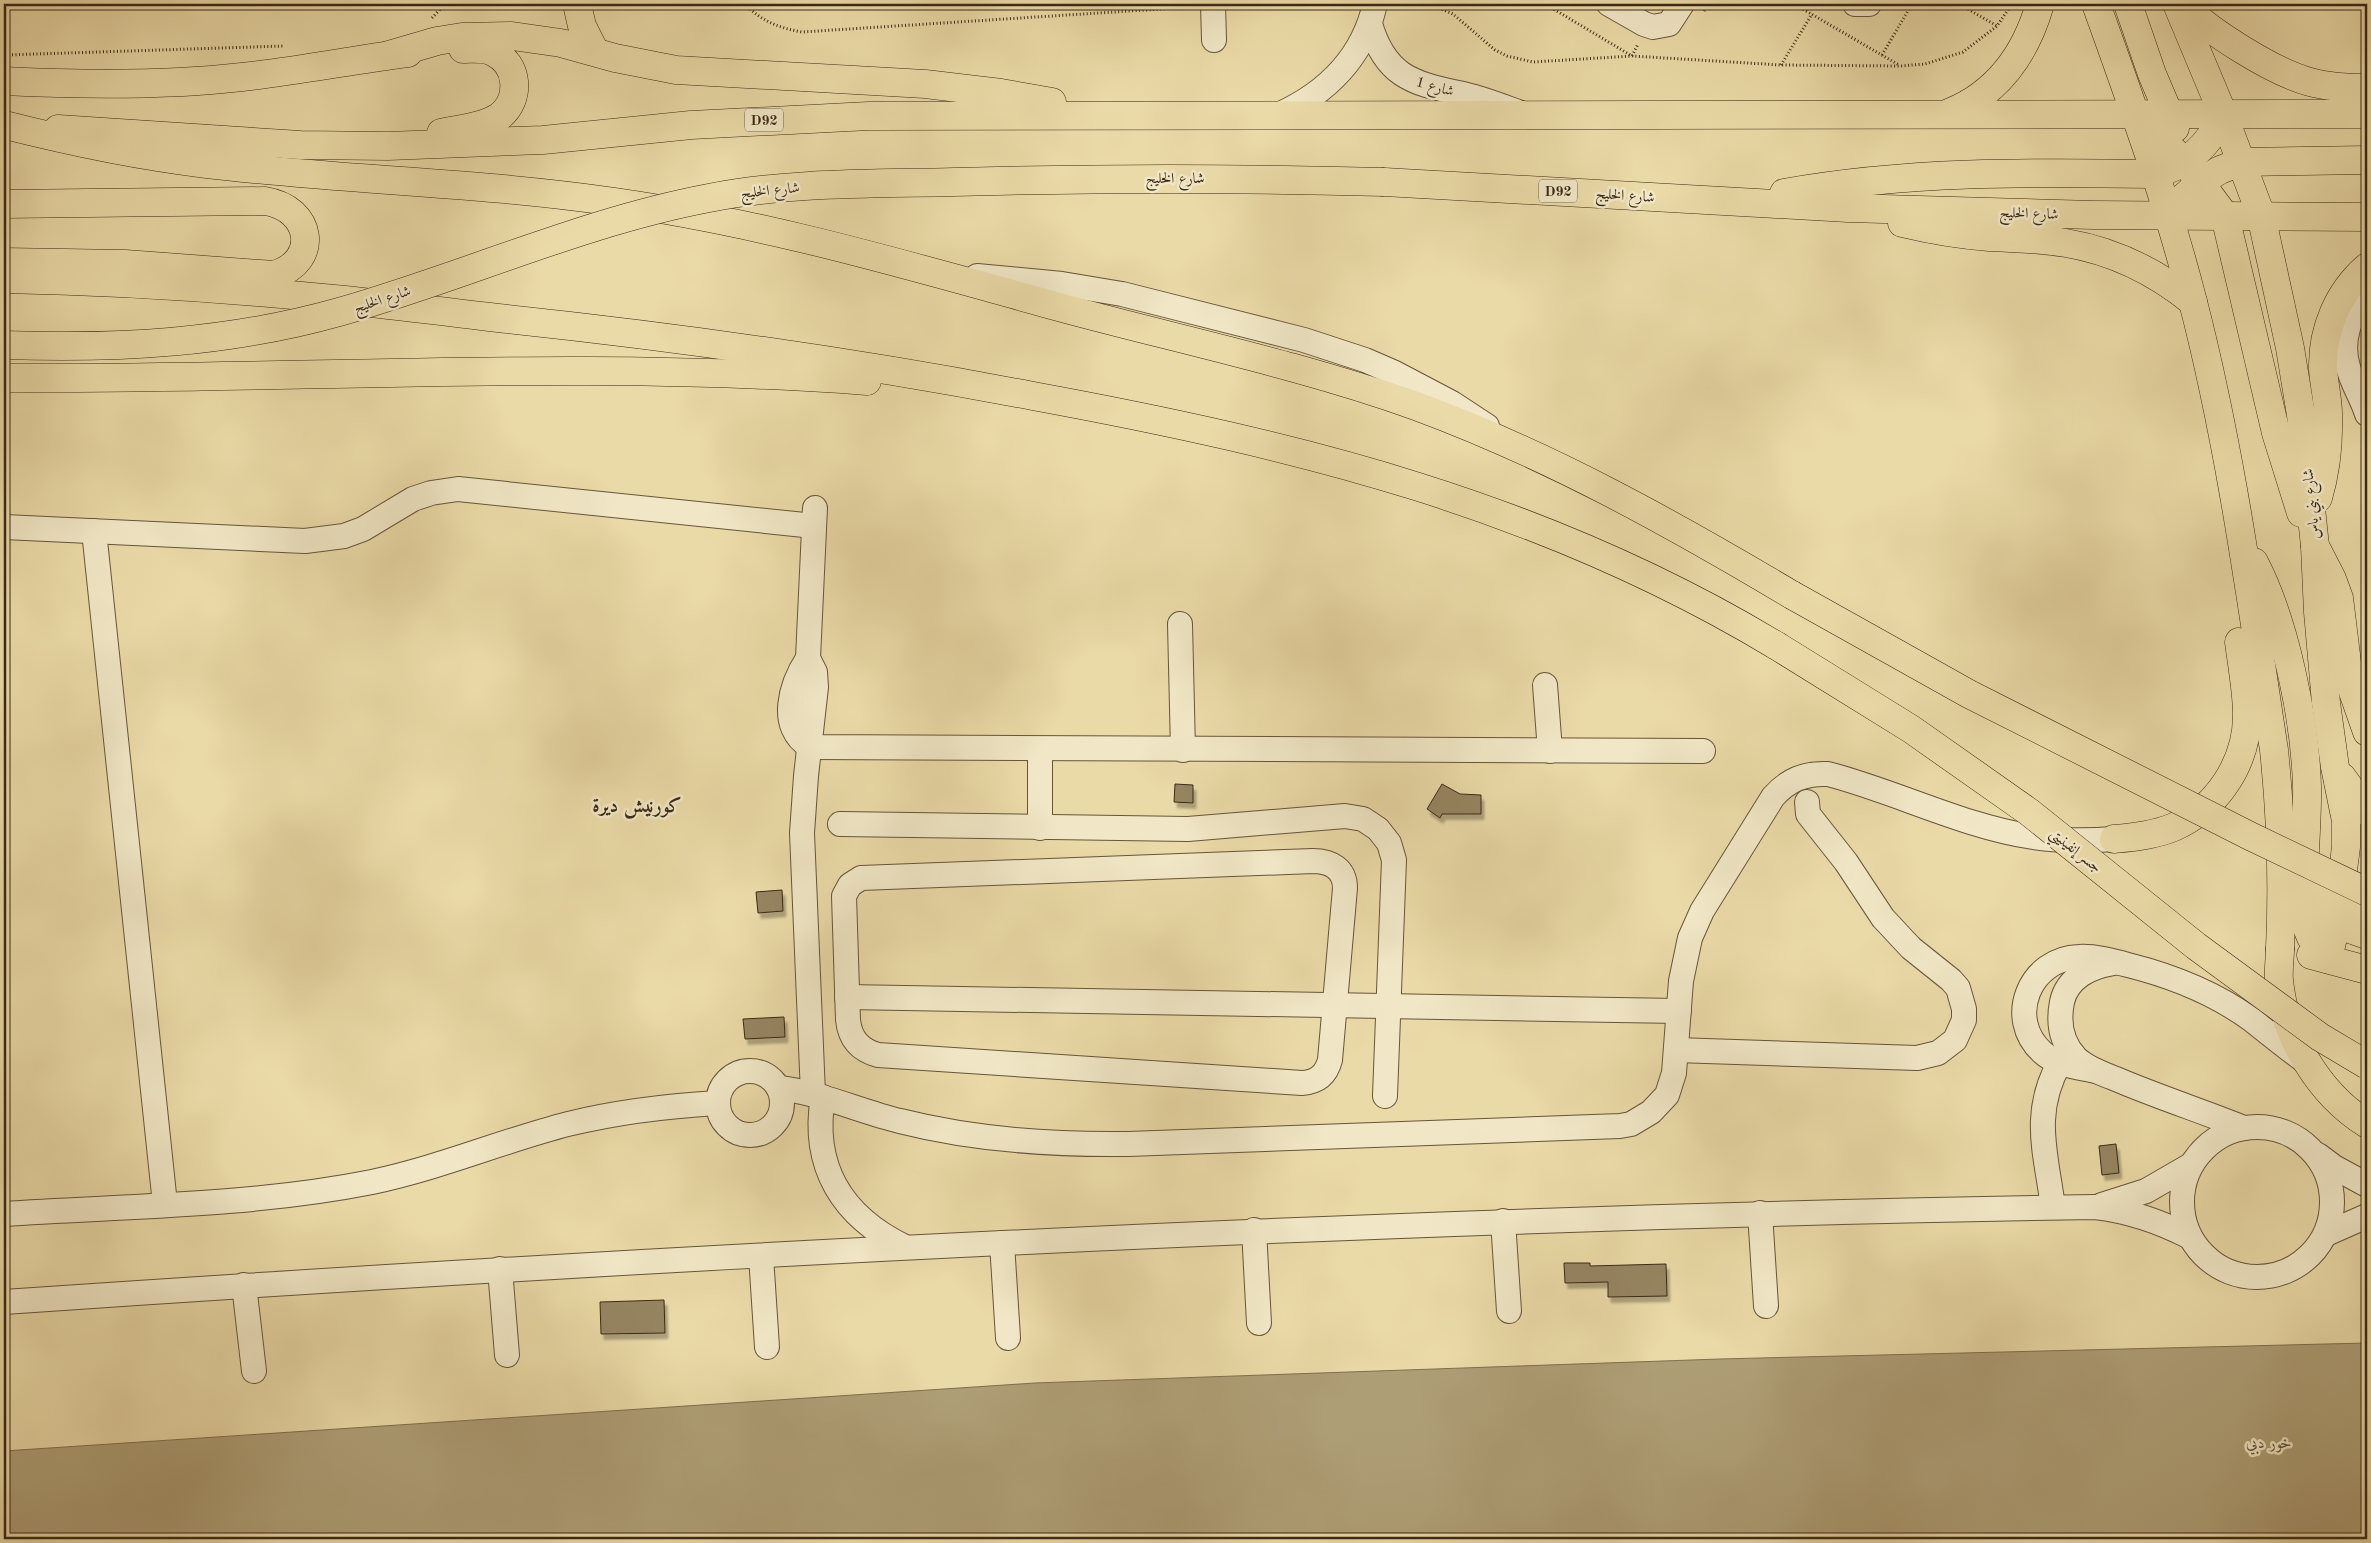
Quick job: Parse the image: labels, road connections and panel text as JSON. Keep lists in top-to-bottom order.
{
  "streets": {
    "main road": [
      "D92",
      "شارع الخليج",
      "شارع بني ياس",
      "جسر إنفينيتي"
    ],
    "street": ["شارع 1"]
  },
  "crossings": [
    ["شارع 1", "D92"],
    ["شارع الخليج", "شارع بني ياس"]
  ],
  "districts": ["كورنيش ديرة"],
  "water": ["خور دبي"]
}
